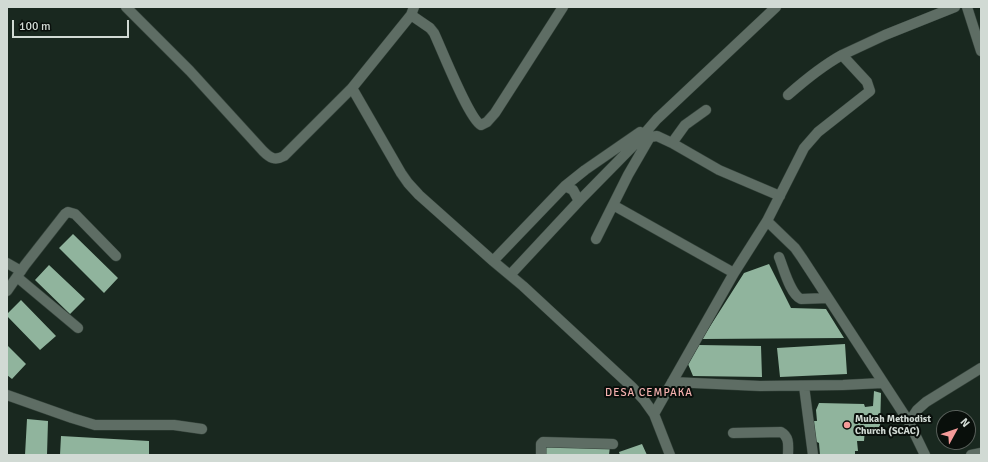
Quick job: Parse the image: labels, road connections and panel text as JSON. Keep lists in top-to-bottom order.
{
  "districts": ["DESA CEMPAKA"],
  "places": ["Mukah Methodist Church (SCAC)"],
  "scale_bar": "100 m",
  "north": "top right"
}
